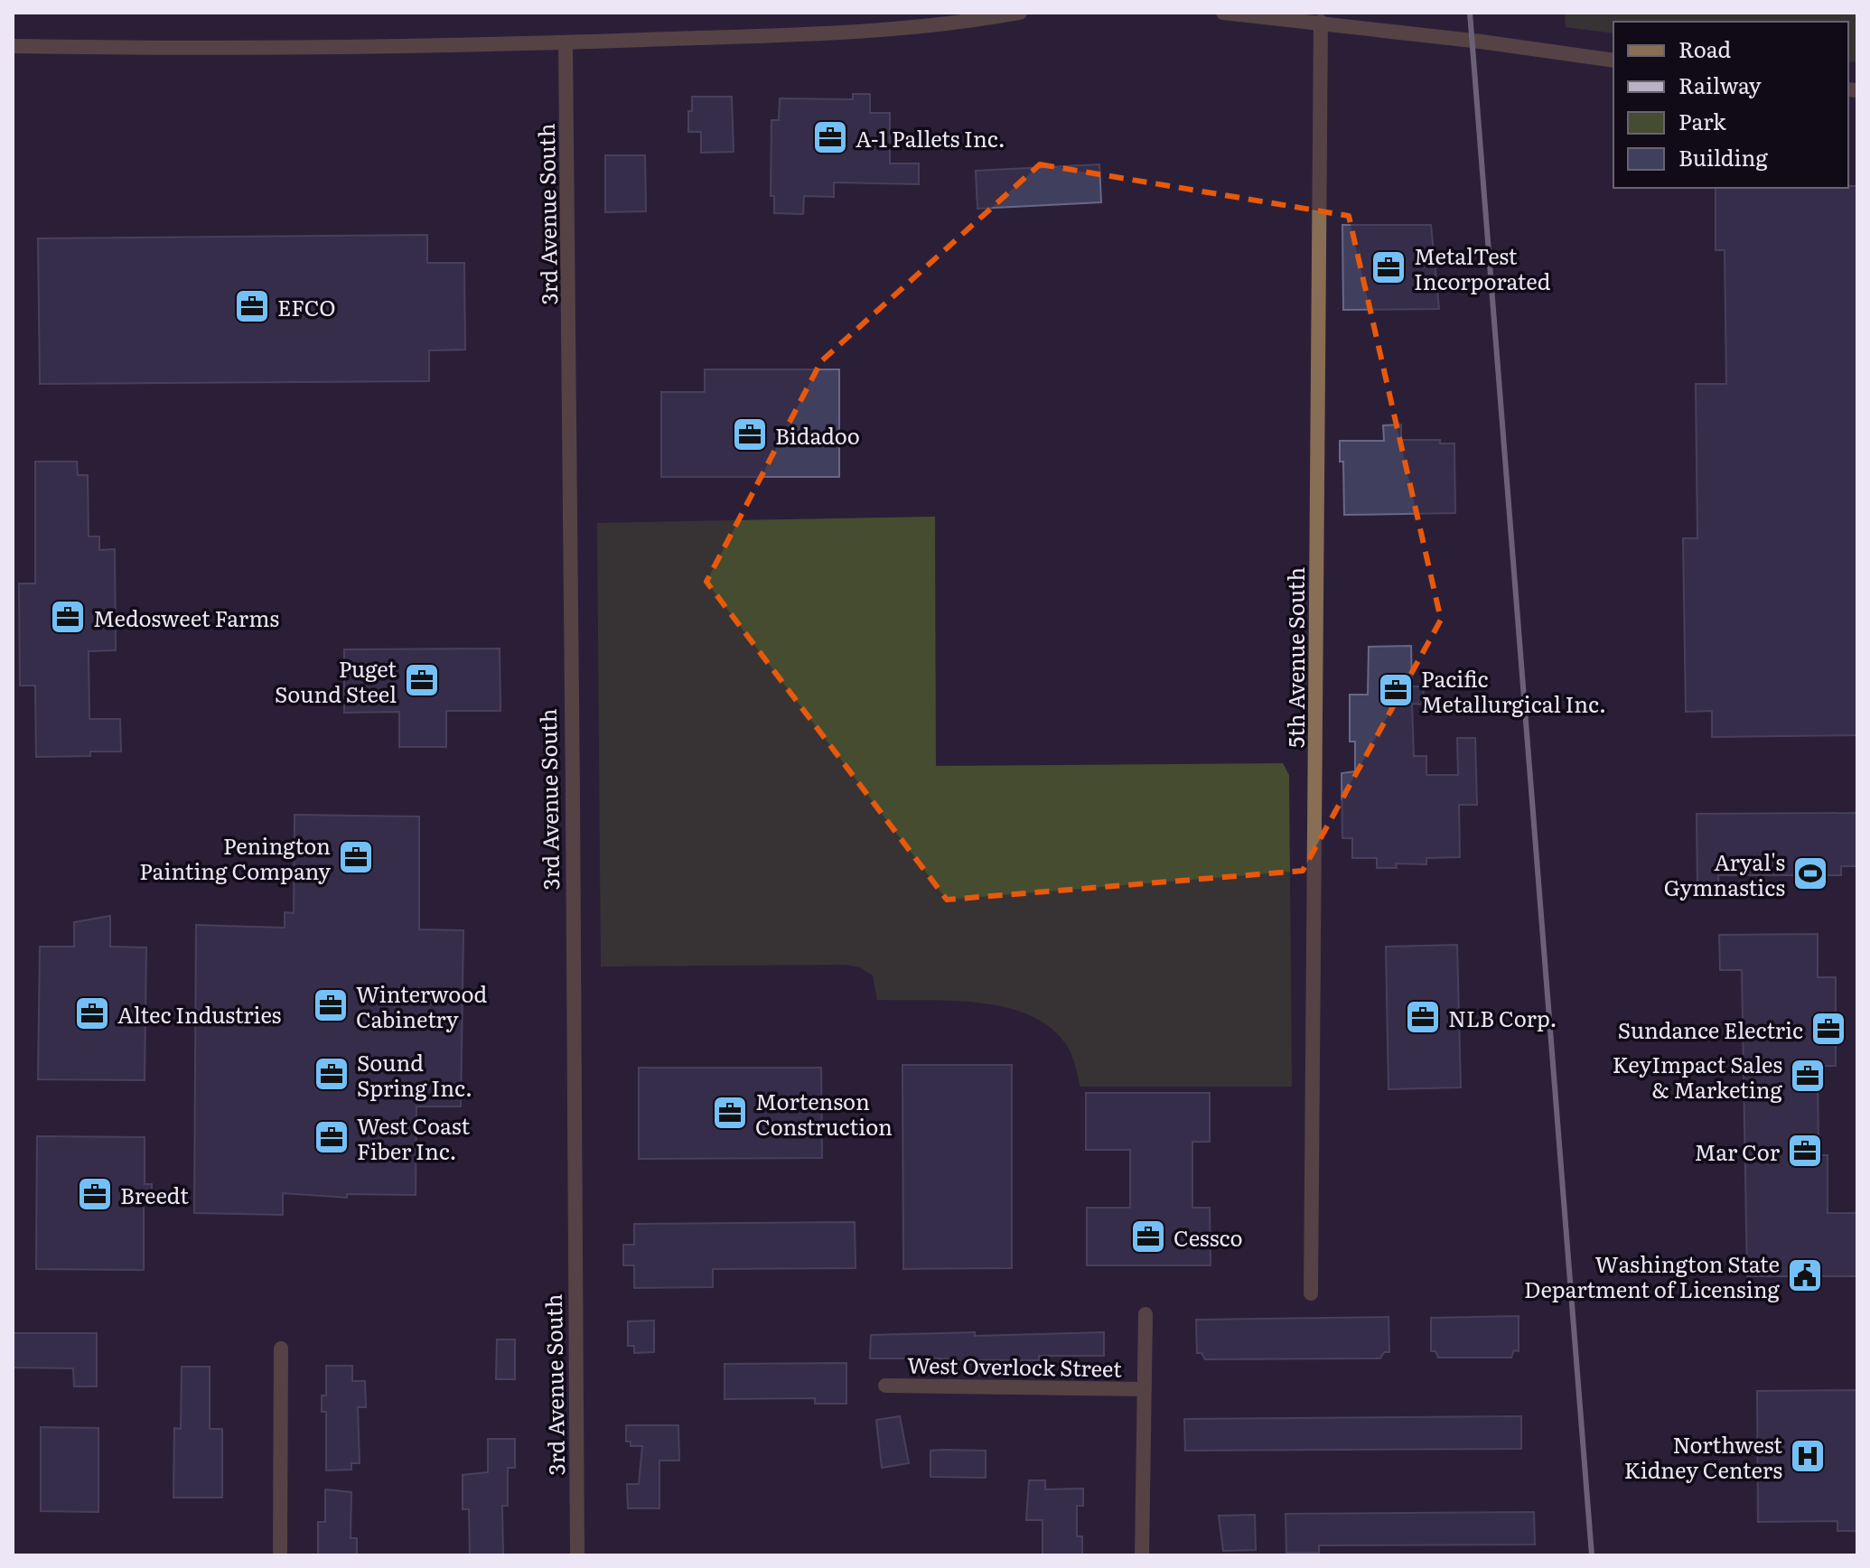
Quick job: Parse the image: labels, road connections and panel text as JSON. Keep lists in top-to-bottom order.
{
  "streets": {
    "street": ["3rd Avenue South", "5th Avenue South", "West Overlock Street"]
  },
  "places": {
    "office": [
      "A-1 Pallets Inc.",
      "MetalTest Incorporated",
      "EFCO",
      "Bidadoo",
      "Medosweet Farms",
      "Puget Sound Steel",
      "Pacific Metallurgical Inc.",
      "Penington Painting Company",
      "Winterwood Cabinetry",
      "Altec Industries",
      "NLB Corp.",
      "Sundance Electric",
      "Sound Spring Inc.",
      "KeyImpact Sales & Marketing",
      "Mortenson Construction",
      "West Coast Fiber Inc.",
      "Mar Cor",
      "Breedt",
      "Cessco"
    ],
    "sports": ["Aryal's Gymnastics"],
    "public building": ["Washington State Department of Licensing"],
    "hospital": ["Northwest Kidney Centers"]
  },
  "legend": [
    "Road",
    "Railway",
    "Park",
    "Building"
  ]
}
